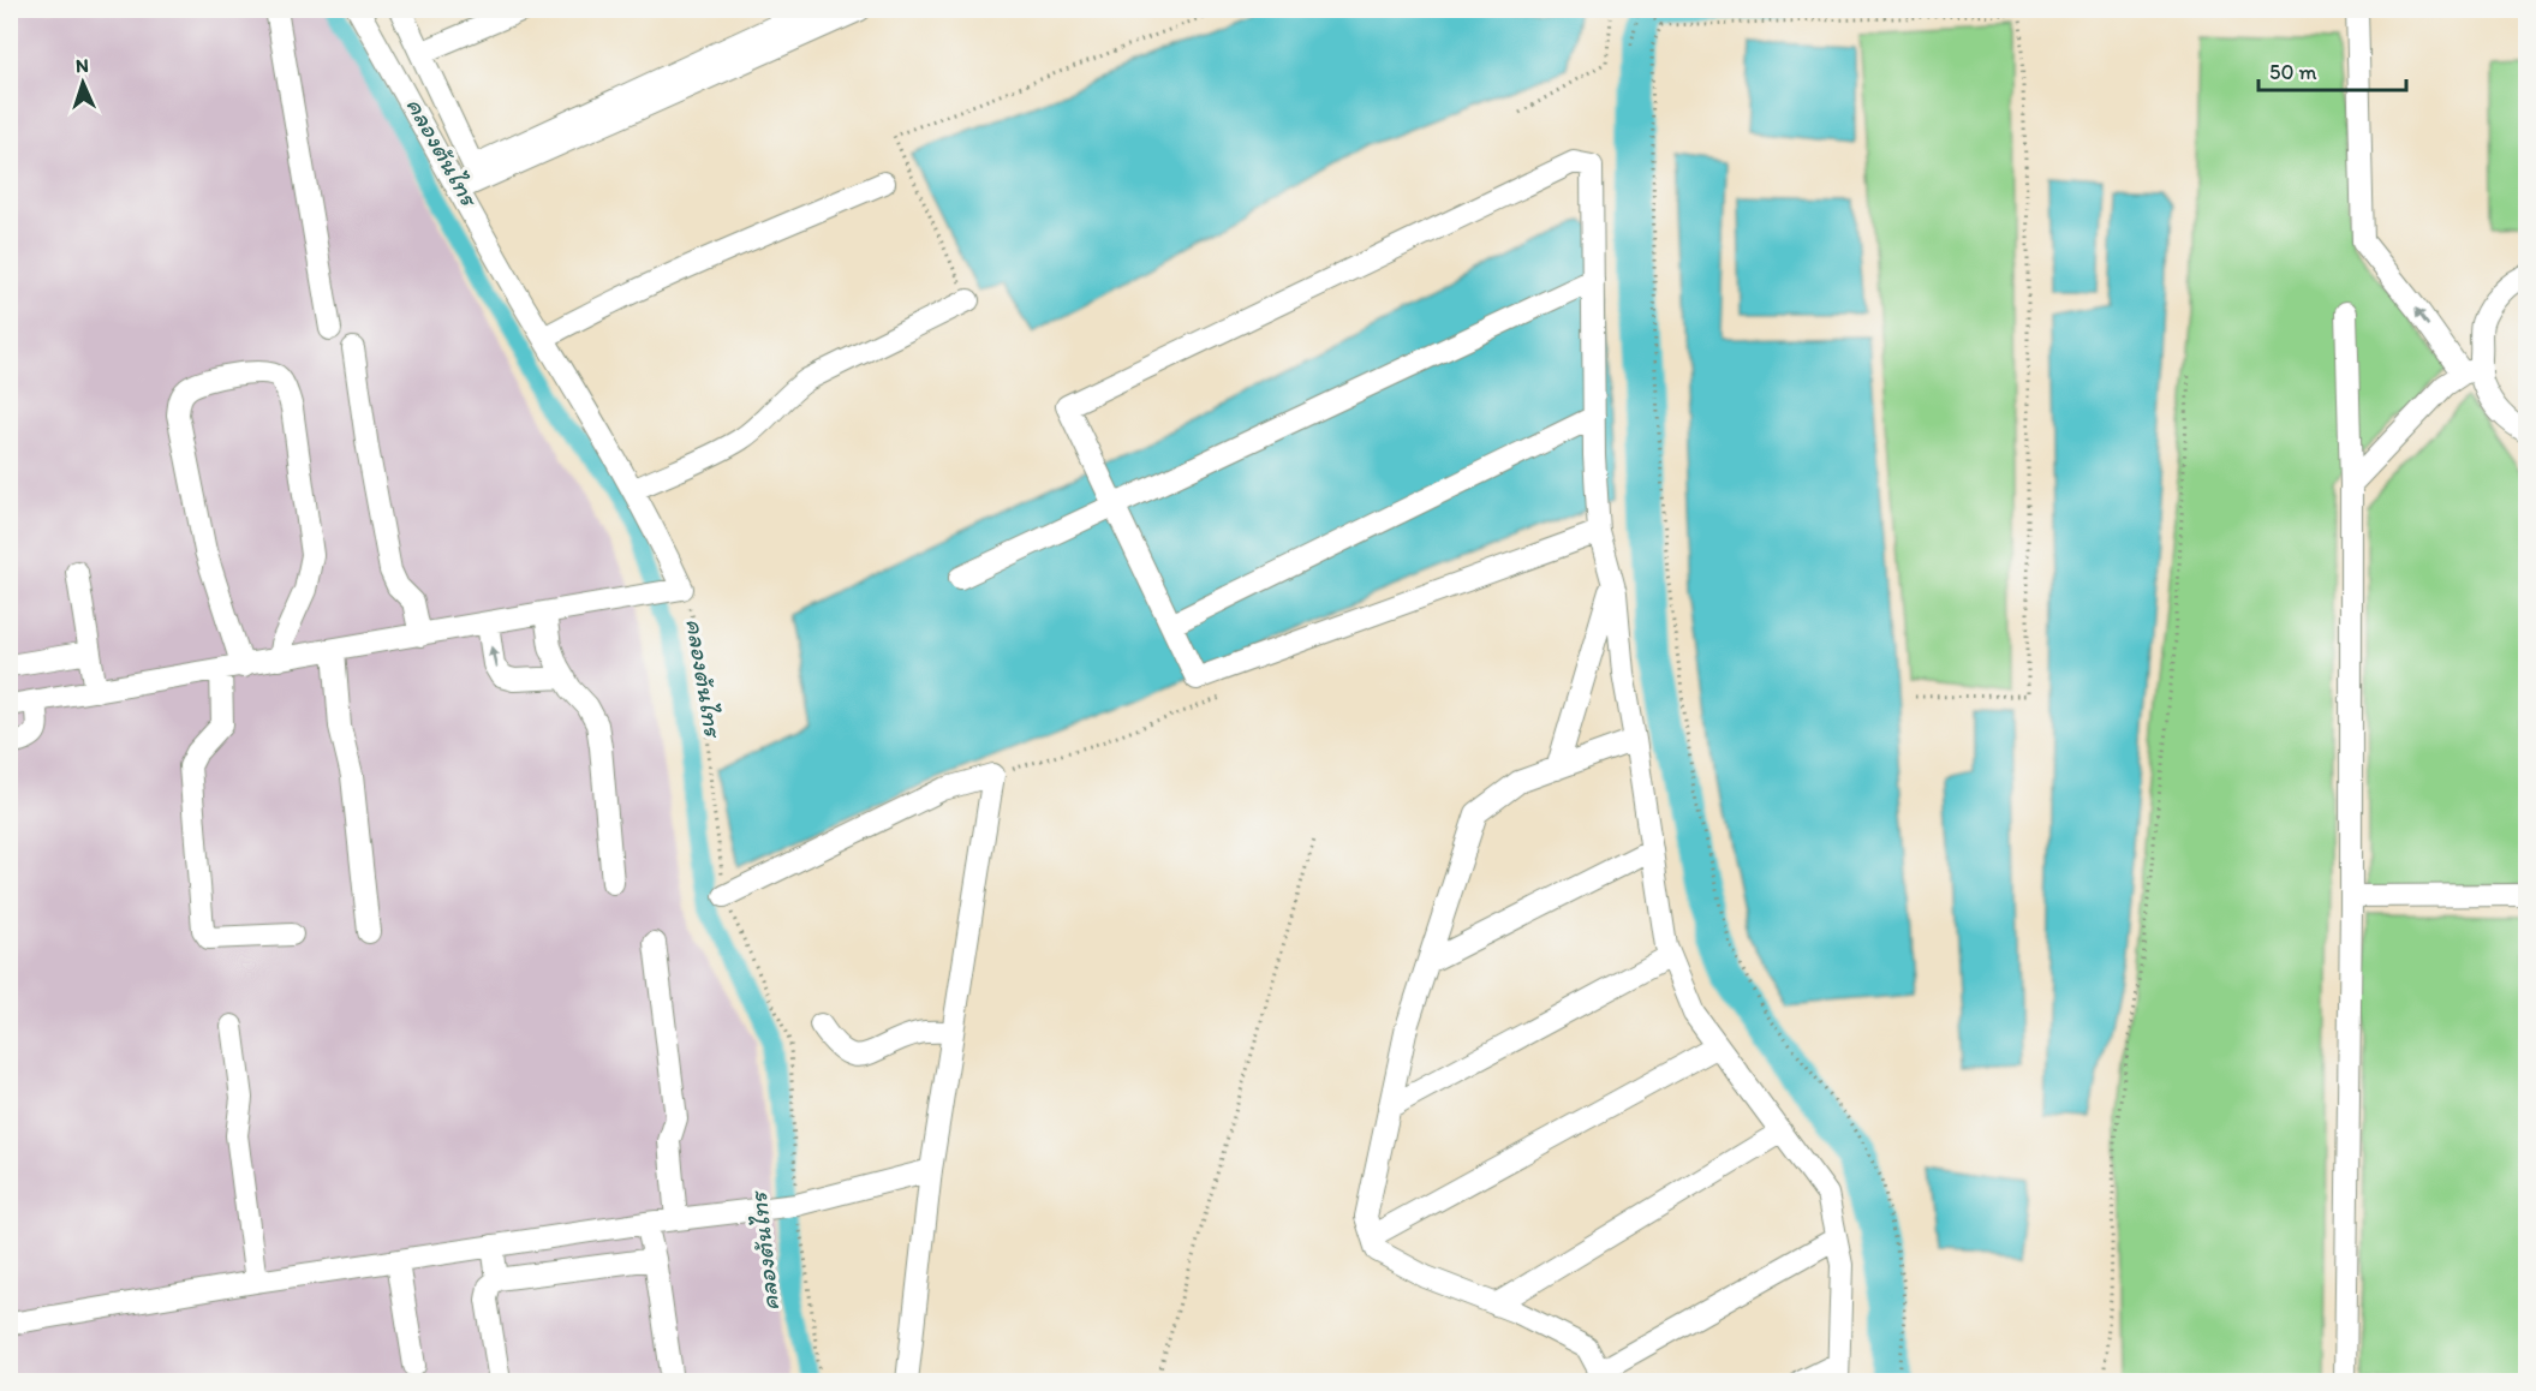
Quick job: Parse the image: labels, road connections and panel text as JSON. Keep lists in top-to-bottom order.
{
  "water": ["คลองต้นไทร"],
  "scale_bar": "50 m",
  "north": "top"
}
